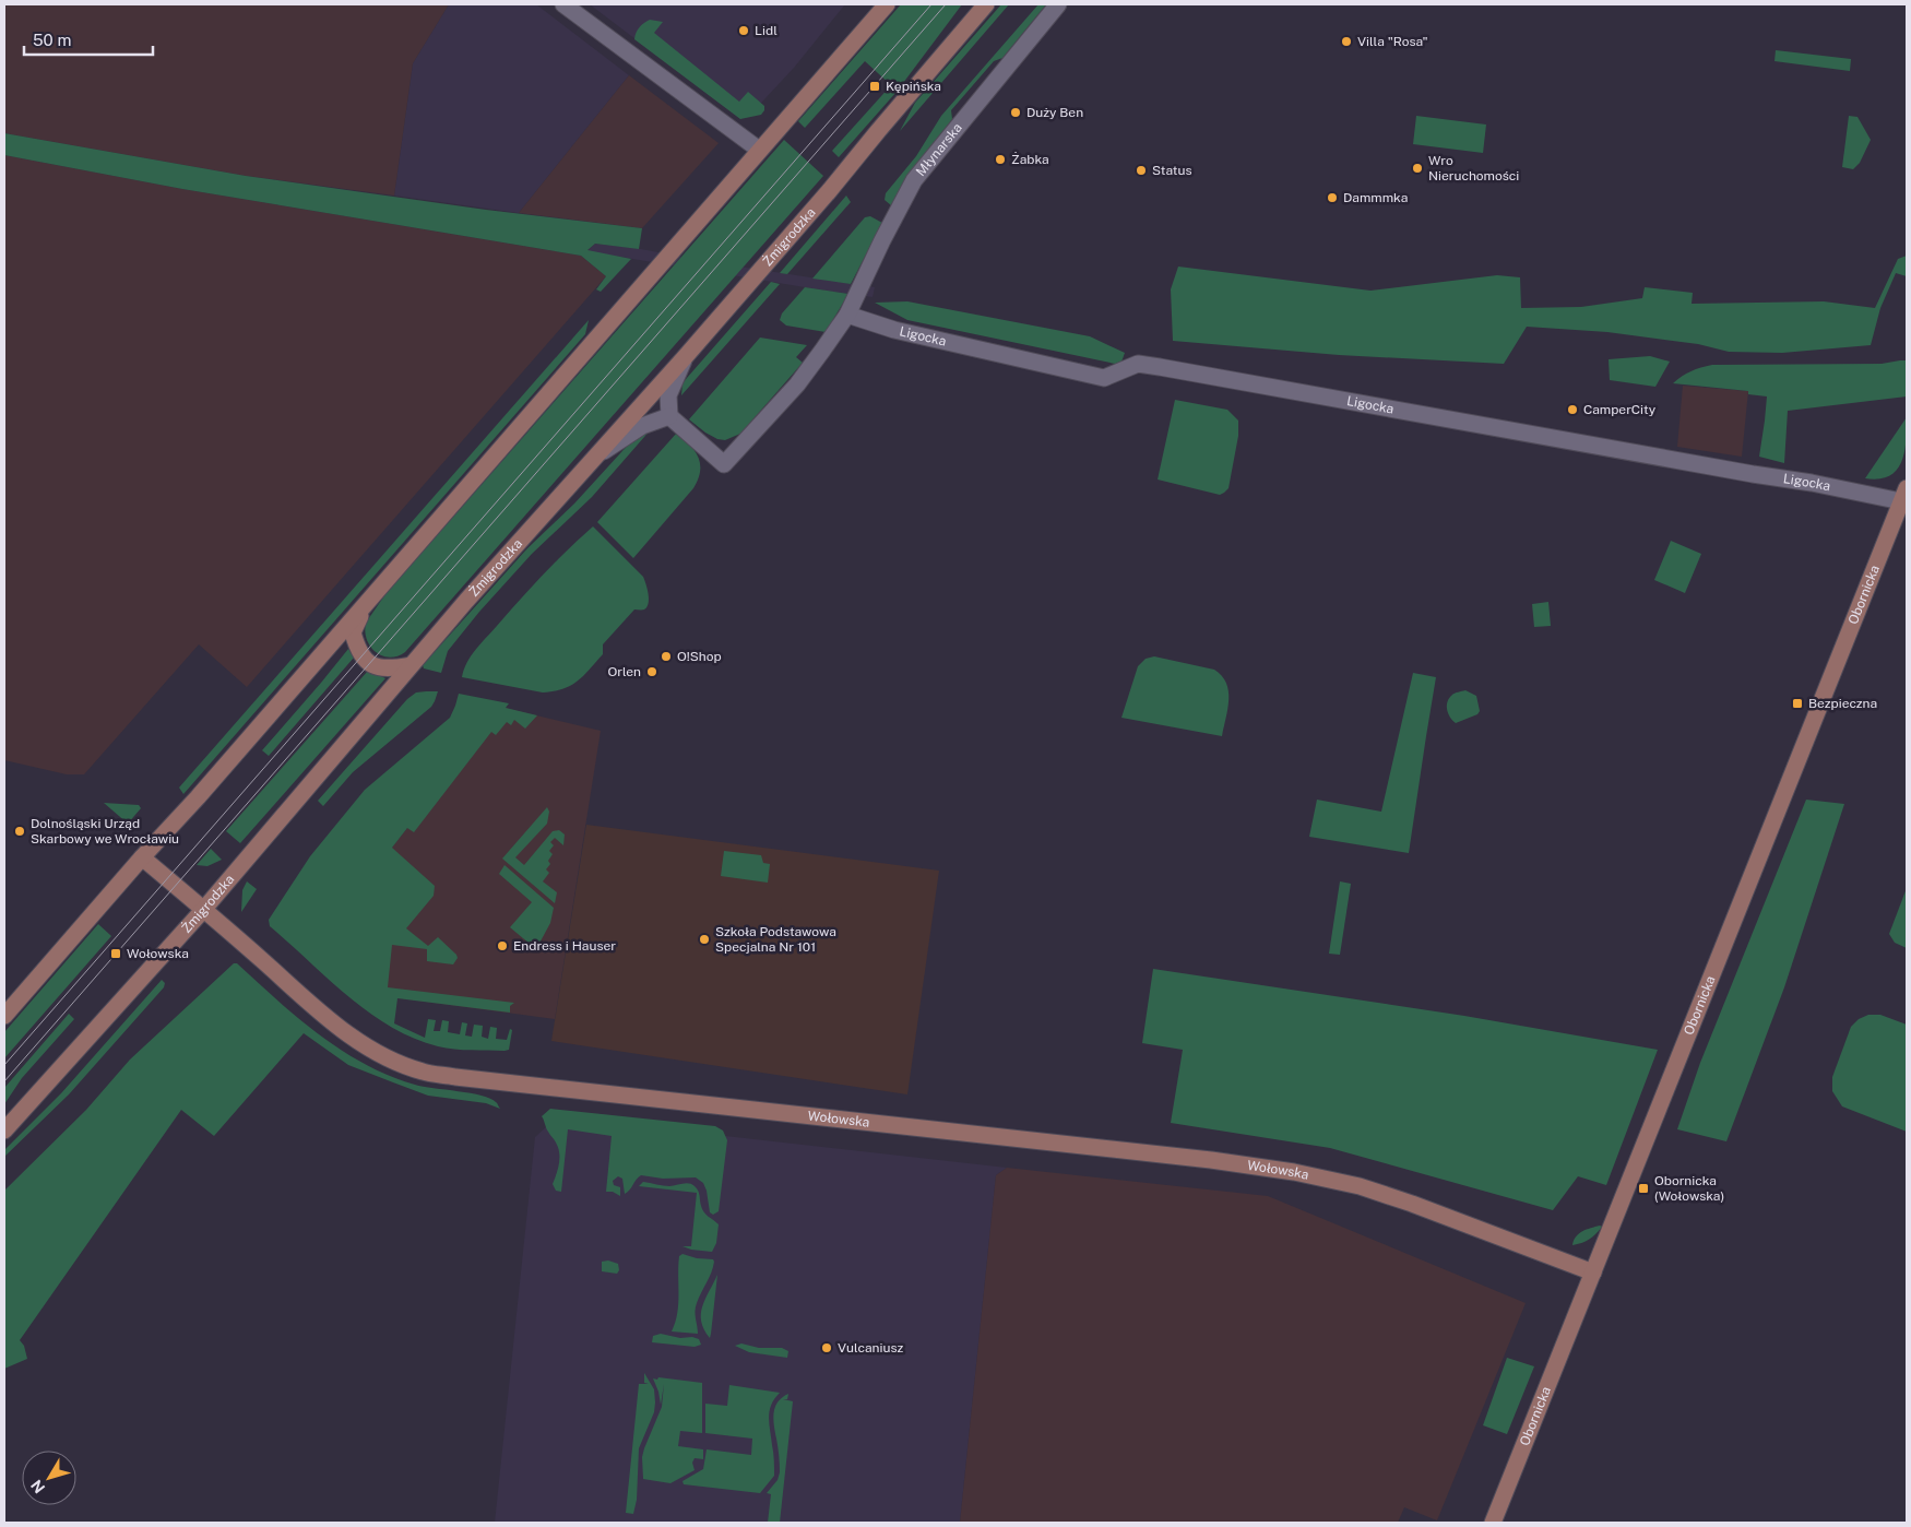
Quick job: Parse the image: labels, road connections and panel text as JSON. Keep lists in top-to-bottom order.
{
  "streets": {
    "main road": ["Żmigrodzka", "Obornicka", "Wołowska"],
    "street": ["Młynarska", "Ligocka"]
  },
  "crossings": [
    ["Młynarska", "Ligocka"],
    ["Żmigrodzka", "Wołowska"],
    ["Ligocka", "Obornicka"],
    ["Obornicka", "Wołowska"]
  ],
  "places": {
    "other": [
      "Lidl",
      "Villa \"Rosa\"",
      "Duży Ben",
      "Żabka",
      "Wro Nieruchomości",
      "Status",
      "Dammmka",
      "CamperCity",
      "O!Shop",
      "Orlen",
      "Dolnośląski Urząd Skarbowy we Wrocławiu",
      "Szkoła Podstawowa Specjalna Nr 101",
      "Endress i Hauser",
      "Vulcaniusz"
    ],
    "transit": [
      "Kępińska",
      "Bezpieczna",
      "Wołowska",
      "Obornicka (Wołowska)"
    ]
  },
  "scale_bar": "50 m",
  "north": "bottom left"
}
